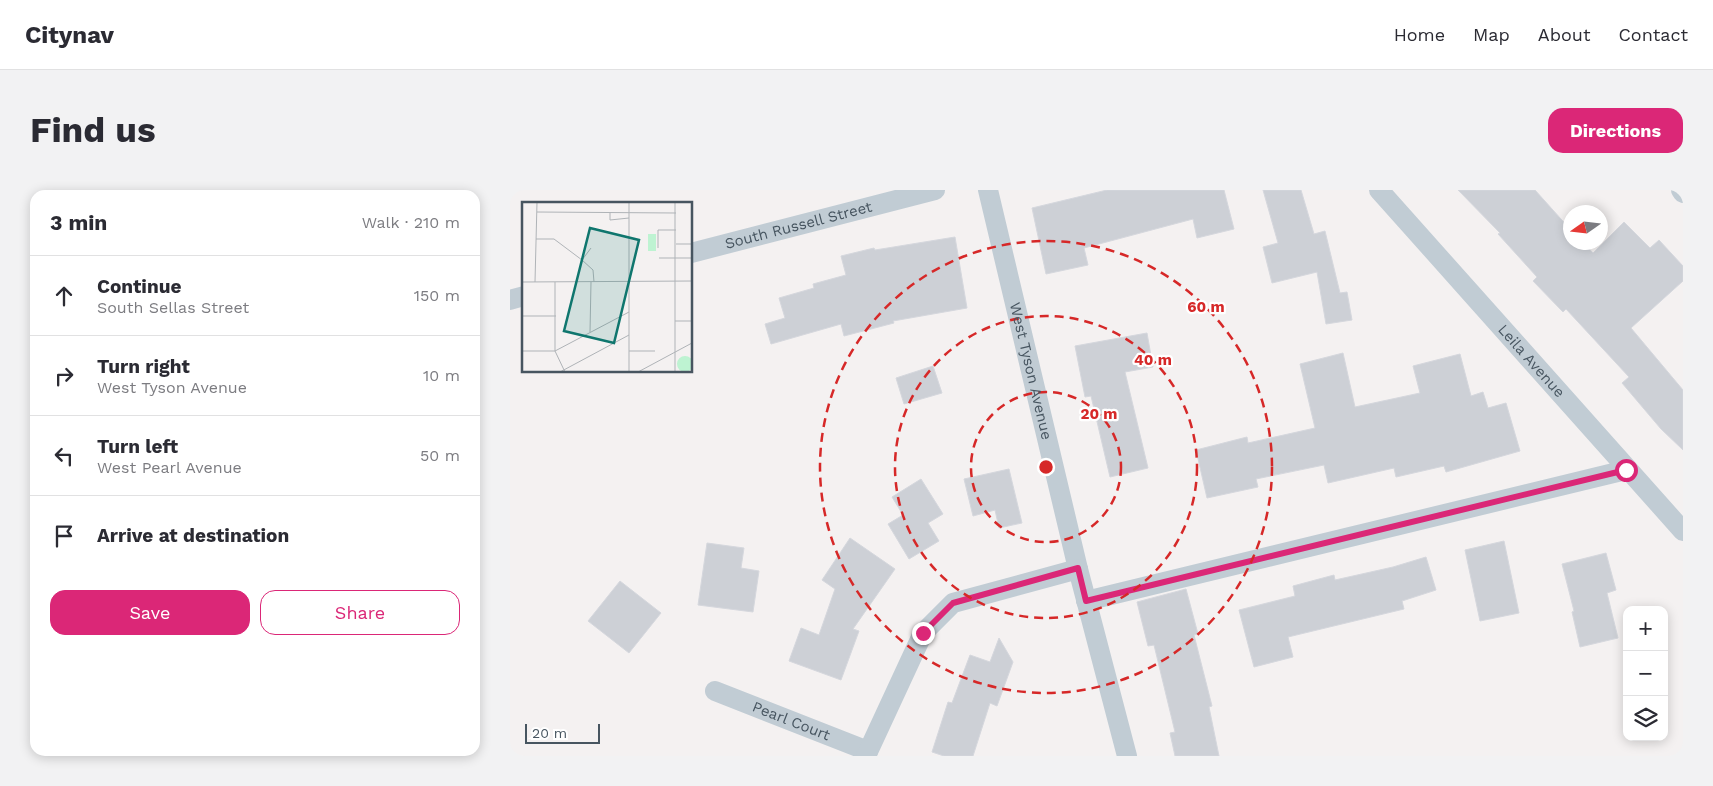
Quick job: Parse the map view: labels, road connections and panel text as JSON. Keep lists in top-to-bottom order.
{
  "streets": {
    "street": [
      "South Russell Street",
      "Leila Avenue",
      "West Tyson Avenue",
      "Pearl Court"
    ]
  },
  "scale_bar": "20 m",
  "north": "left",
  "page": {
    "header": "Citynav",
    "nav": [
      "Home",
      "Map",
      "About",
      "Contact"
    ],
    "buttons": [
      "Directions",
      ["Save", "Share"]
    ],
    "title": "Find us",
    "heading": ["3 min", "Walk · 210 m"],
    "list": [
      ["Continue", "South Sellas Street", "150 m"],
      ["Turn right", "West Tyson Avenue", "10 m"],
      ["Turn left", "West Pearl Avenue", "50 m"],
      "Arrive at destination"
    ],
    "map_buttons": ["+", "−"],
    "scale": "20 m"
  },
  "rings": ["60 m", "40 m", "20 m"]
}
